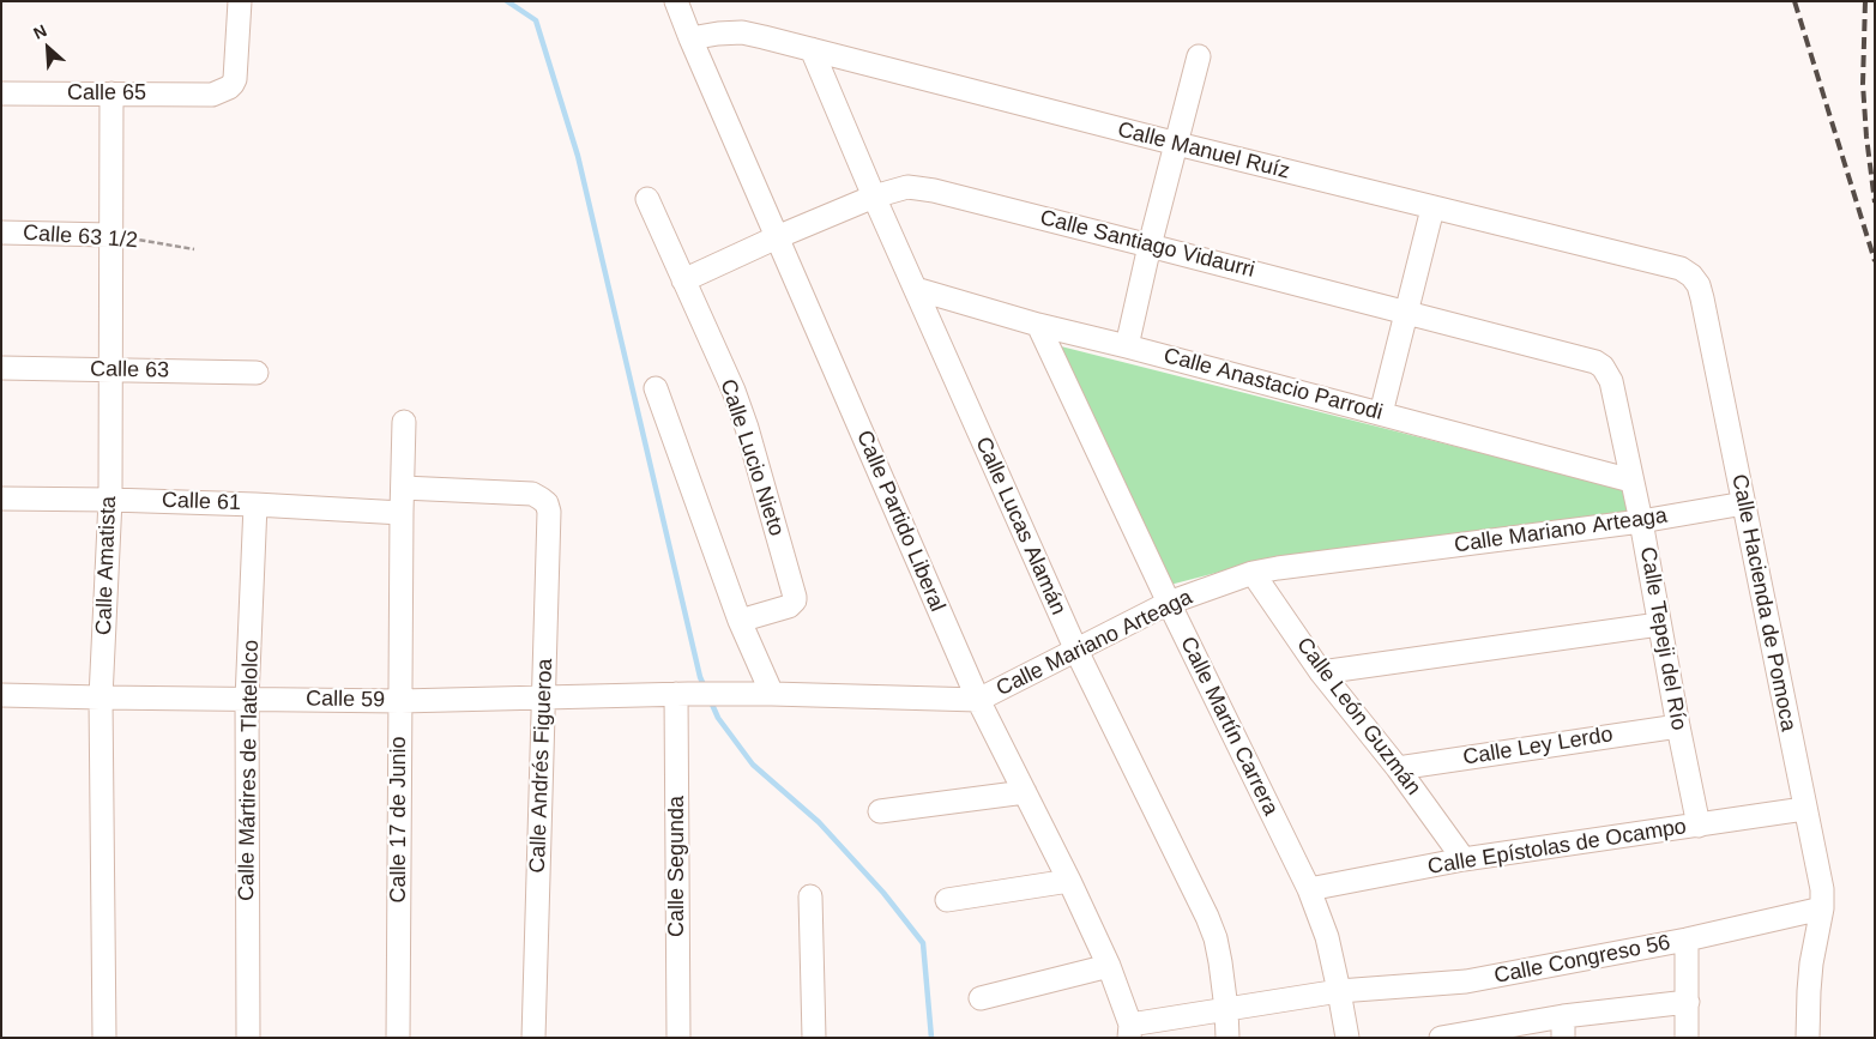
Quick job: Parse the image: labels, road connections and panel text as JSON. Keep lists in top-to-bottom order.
{
  "streets": {
    "street": [
      "Calle 65",
      "Calle Manuel Ruíz",
      "Calle 63 1/2",
      "Calle Santiago Vidaurri",
      "Calle 63",
      "Calle Anastacio Parrodi",
      "Calle Lucio Nieto",
      "Calle 61",
      "Calle Partido Liberal",
      "Calle Lucas Alamán",
      "Calle Mariano Arteaga",
      "Calle Amatista",
      "Calle Hacienda de Pomoca",
      "Calle Tepeji del Río",
      "Calle 59",
      "Calle León Guzmán",
      "Calle Martín Carrera",
      "Calle Ley Lerdo",
      "Calle Andrés Figueroa",
      "Calle Mártires de Tlatelolco",
      "Calle 17 de Junio",
      "Calle Epístolas de Ocampo",
      "Calle Segunda",
      "Calle Congreso 56"
    ]
  },
  "crossings": [
    ["Calle 65", "Calle Amatista"],
    ["Calle Manuel Ruíz", "Calle Partido Liberal"],
    ["Calle Manuel Ruíz", "Calle Lucas Alamán"],
    ["Calle Manuel Ruíz", "Calle Hacienda de Pomoca"],
    ["Calle 63 1/2", "Calle Amatista"],
    ["Calle Santiago Vidaurri", "Calle Lucio Nieto"],
    ["Calle Santiago Vidaurri", "Calle Partido Liberal"],
    ["Calle Santiago Vidaurri", "Calle Lucas Alamán"],
    ["Calle Santiago Vidaurri", "Calle Tepeji del Río"],
    ["Calle 63", "Calle Amatista"],
    ["Calle Anastacio Parrodi", "Calle Lucas Alamán"],
    ["Calle Anastacio Parrodi", "Calle Tepeji del Río"],
    ["Calle Anastacio Parrodi", "Calle Martín Carrera"],
    ["Calle 61", "Calle Amatista"],
    ["Calle 61", "Calle Mártires de Tlatelolco"],
    ["Calle 61", "Calle 17 de Junio"],
    ["Calle Partido Liberal", "Calle Mariano Arteaga"],
    ["Calle Partido Liberal", "Calle Congreso 56"],
    ["Calle Lucas Alamán", "Calle Mariano Arteaga"],
    ["Calle Lucas Alamán", "Calle Congreso 56"],
    ["Calle Mariano Arteaga", "Calle Hacienda de Pomoca"],
    ["Calle Mariano Arteaga", "Calle Tepeji del Río"],
    ["Calle Mariano Arteaga", "Calle 59"],
    ["Calle Mariano Arteaga", "Calle León Guzmán"],
    ["Calle Mariano Arteaga", "Calle Martín Carrera"],
    ["Calle Mariano Arteaga", "Calle Segunda"],
    ["Calle Amatista", "Calle 59"],
    ["Calle Hacienda de Pomoca", "Calle Epístolas de Ocampo"],
    ["Calle Hacienda de Pomoca", "Calle Congreso 56"],
    ["Calle Tepeji del Río", "Calle Ley Lerdo"],
    ["Calle Tepeji del Río", "Calle Epístolas de Ocampo"],
    ["Calle 59", "Calle Andrés Figueroa"],
    ["Calle 59", "Calle Mártires de Tlatelolco"],
    ["Calle 59", "Calle 17 de Junio"],
    ["Calle 59", "Calle Segunda"],
    ["Calle León Guzmán", "Calle Ley Lerdo"],
    ["Calle León Guzmán", "Calle Epístolas de Ocampo"],
    ["Calle Martín Carrera", "Calle Epístolas de Ocampo"],
    ["Calle Martín Carrera", "Calle Congreso 56"],
    ["Calle Andrés Figueroa", "Calle 17 de Junio"]
  ],
  "north": "top left"
}
